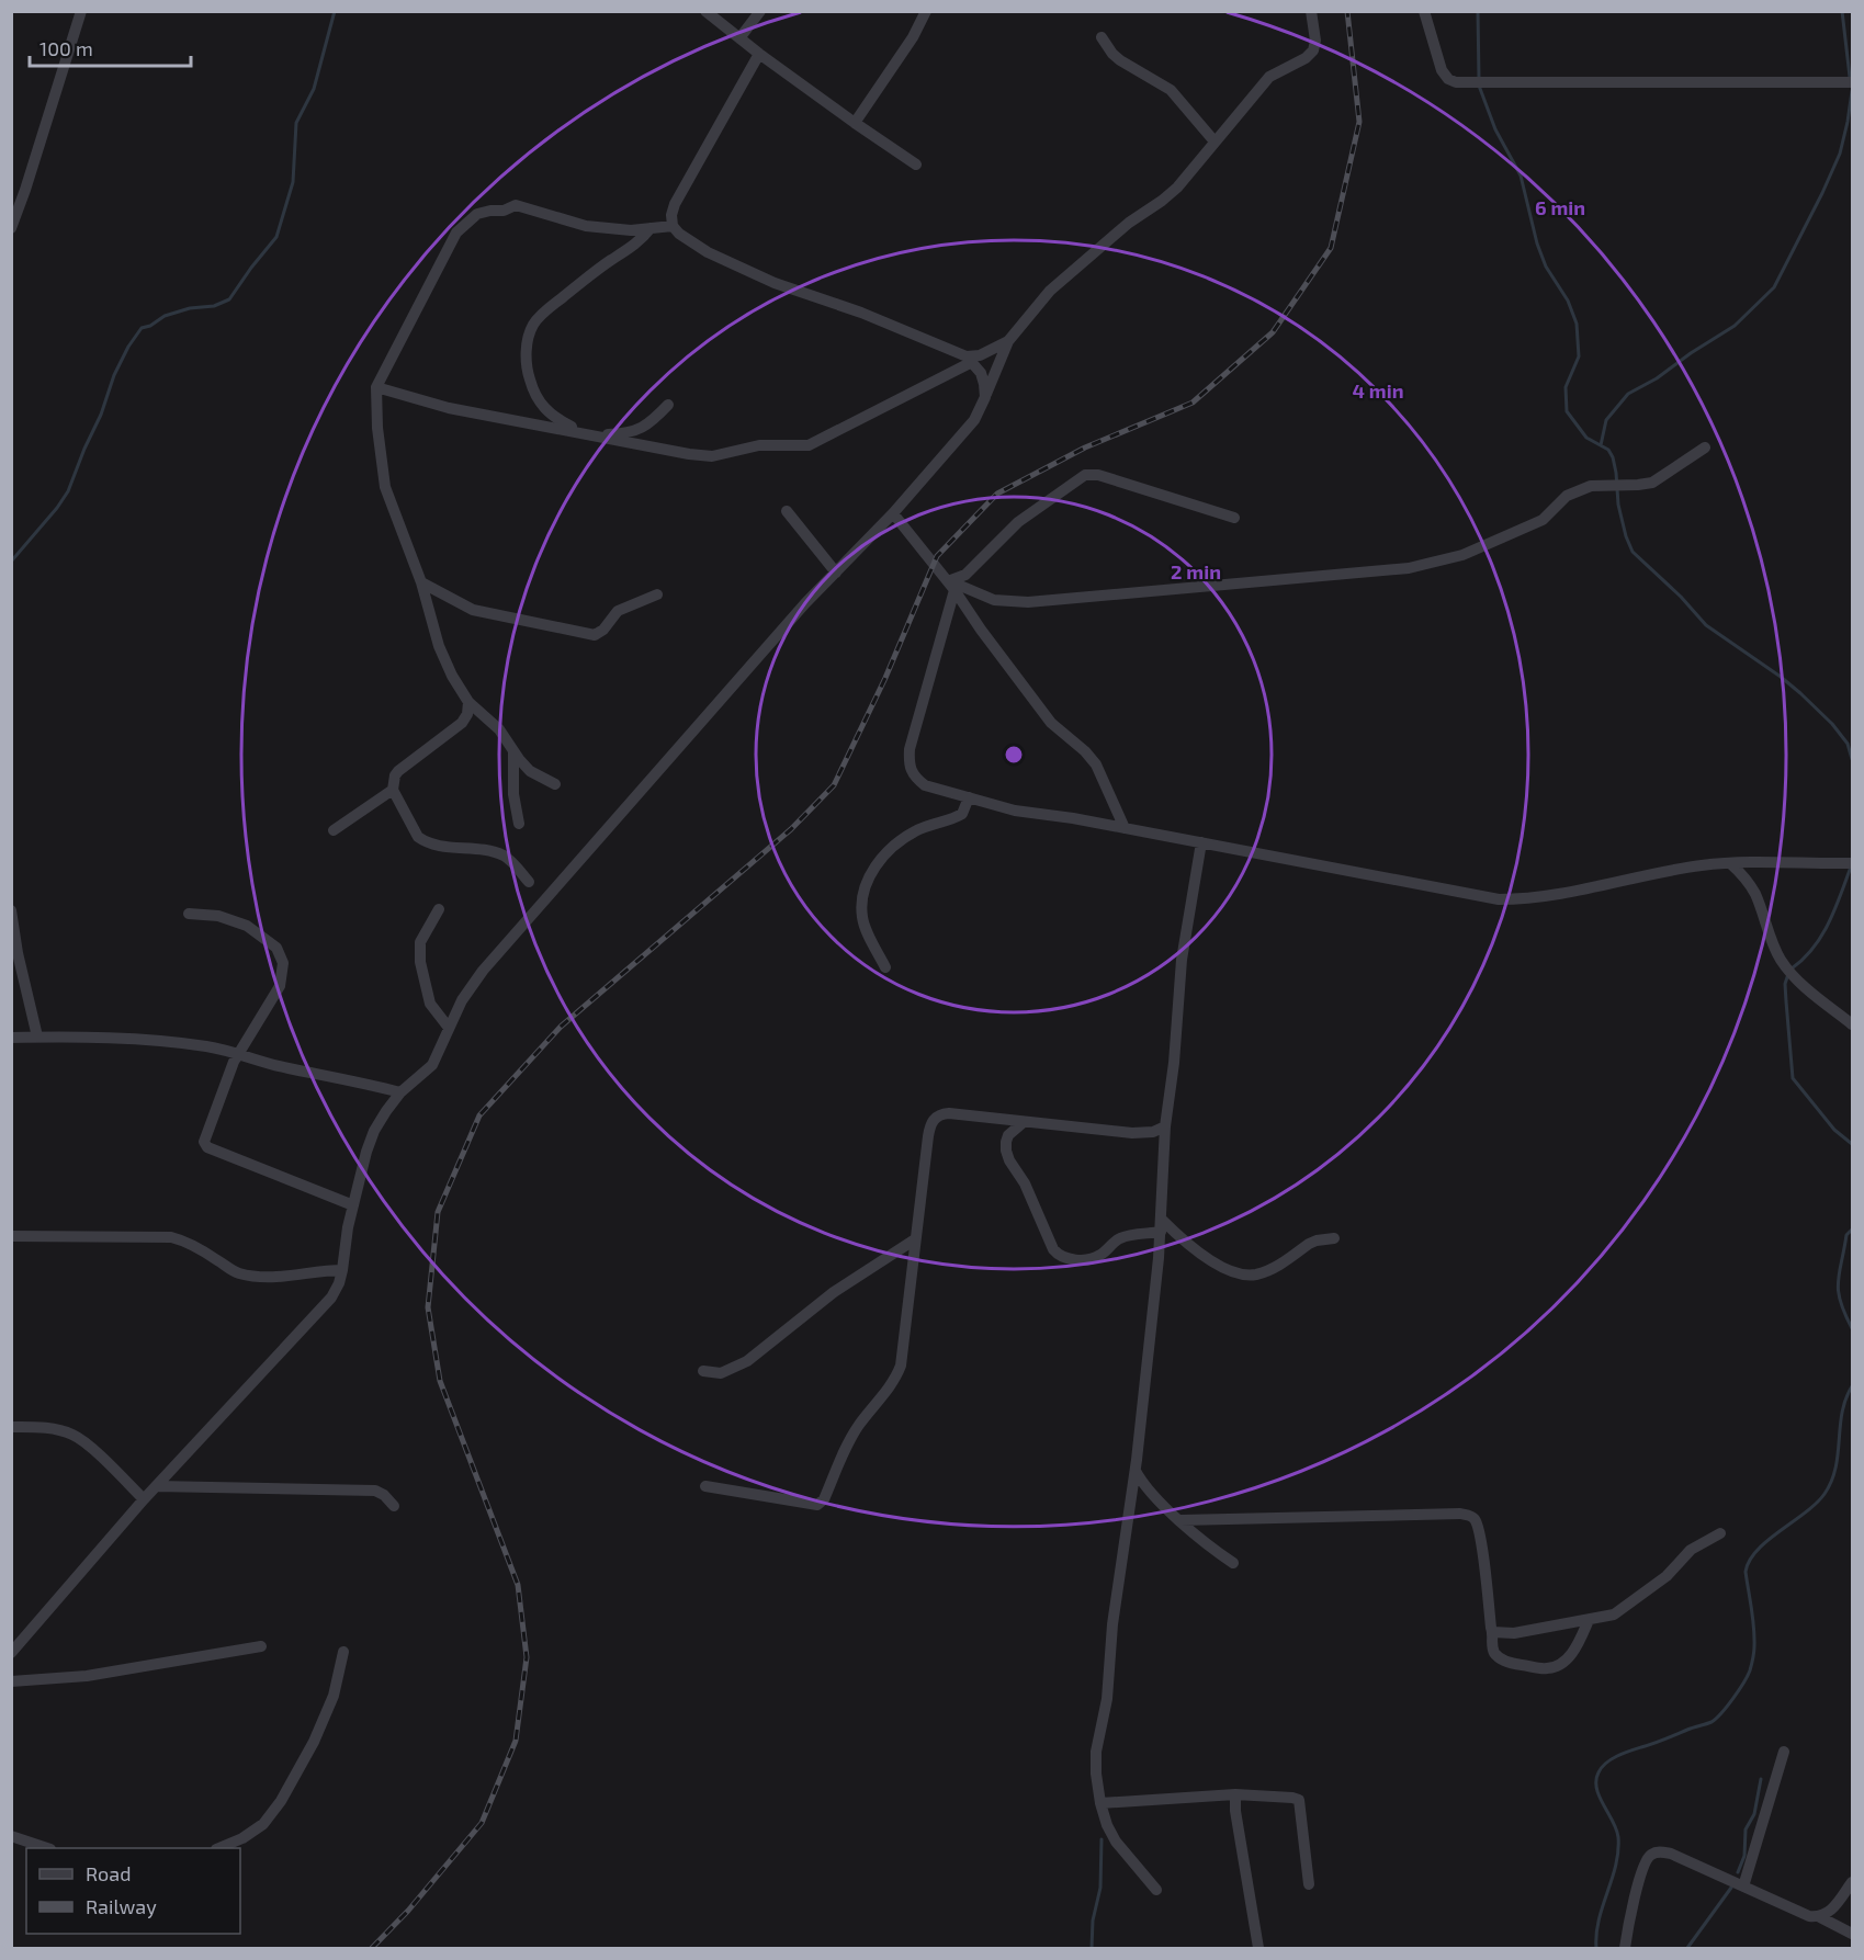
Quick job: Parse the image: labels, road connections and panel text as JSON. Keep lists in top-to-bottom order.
{
  "legend": ["Road", "Railway"],
  "scale_bar": "100 m",
  "rings": ["6 min", "4 min", "2 min"]
}
